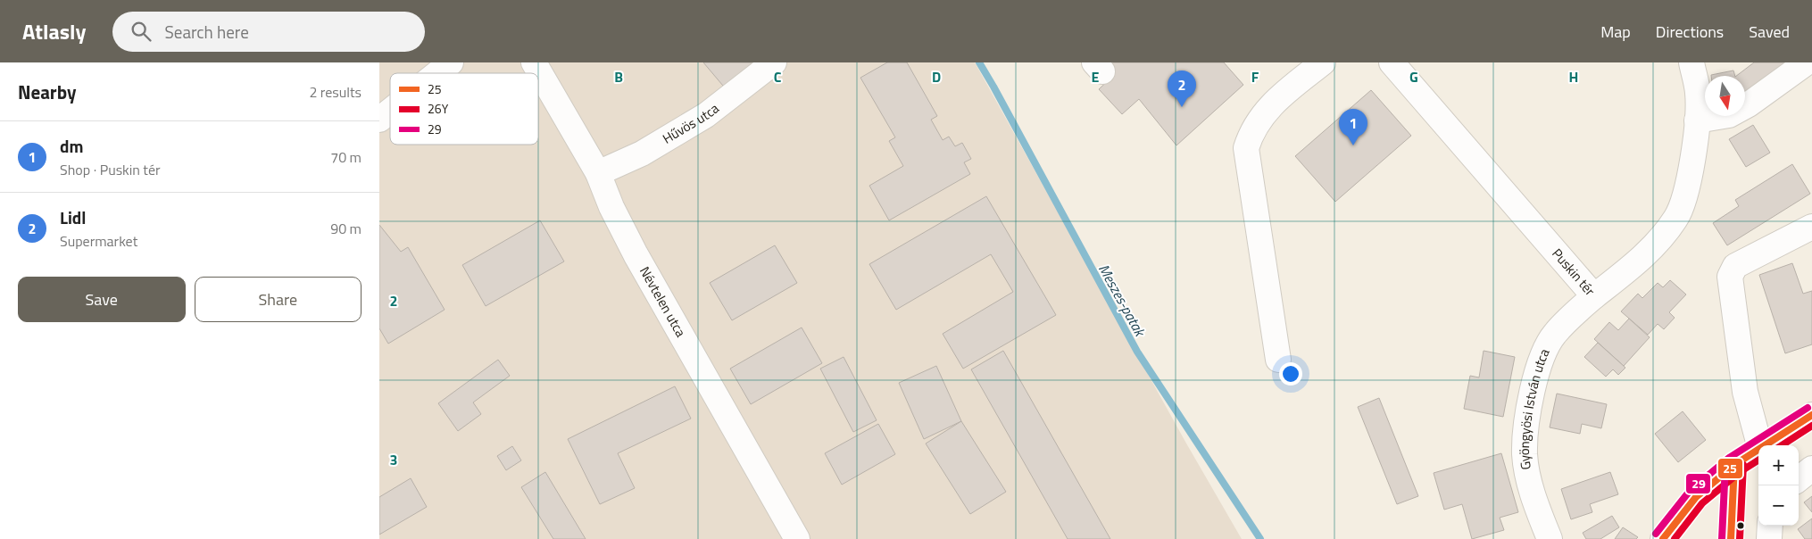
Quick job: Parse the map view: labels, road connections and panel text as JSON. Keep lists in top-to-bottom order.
{
  "streets": {
    "street": [
      "Hűvös utca",
      "Puskin tér",
      "Névtelen utca",
      "Gyöngyösi István utca"
    ]
  },
  "crossings": [
    ["Hűvös utca", "Névtelen utca"],
    ["Puskin tér", "Gyöngyösi István utca"]
  ],
  "water": ["Meszes-patak"],
  "lines": ["transit line 29", "transit line 25", "transit line 26Y"],
  "legend": ["25", "26Y", "29"],
  "north": "bottom",
  "page": {
    "header": "Atlasly",
    "search": "Search here",
    "nav": ["Map", "Directions", "Saved"],
    "heading": ["Nearby", "2 results"],
    "pins": ["2", "1"],
    "list": [
      {
        "mark": "1",
        "name": "dm",
        "note": "Shop · Puskin tér",
        "value": "70 m"
      },
      {
        "mark": "2",
        "name": "Lidl",
        "note": "Supermarket",
        "value": "90 m"
      }
    ],
    "buttons": ["Save", "Share"],
    "map_buttons": ["+", "−"]
  },
  "grid": {
    "columns": [
      "B",
      "C",
      "D",
      "E",
      "F",
      "G",
      "H"
    ],
    "rows": ["2", "3"]
  }
}
